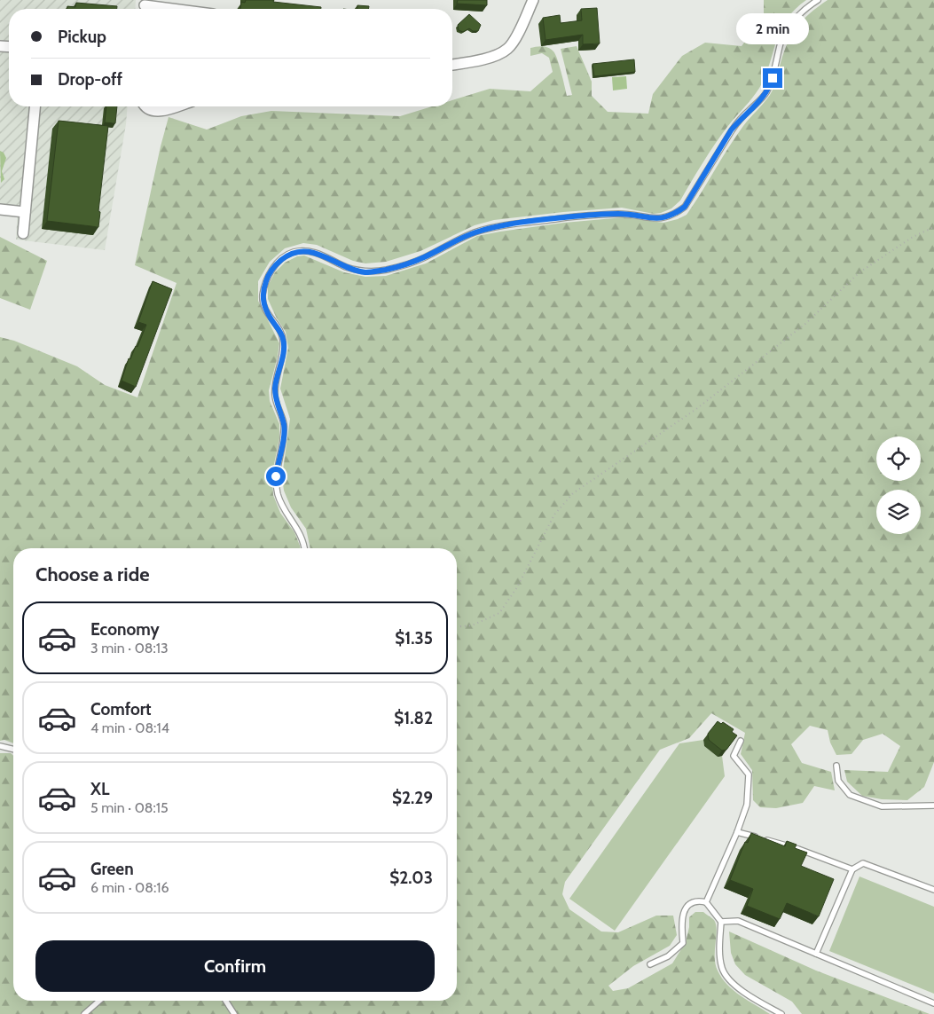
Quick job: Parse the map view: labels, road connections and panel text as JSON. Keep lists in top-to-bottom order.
{
  "page": {
    "banner": ["Pickup", "Drop-off"],
    "bubble": "2 min",
    "heading": "Choose a ride",
    "list": [
      {
        "name": "Economy",
        "note": "3 min · 08:13",
        "value": "$1.35"
      },
      {
        "name": "Comfort",
        "note": "4 min · 08:14",
        "value": "$1.82"
      },
      {
        "name": "XL",
        "note": "5 min · 08:15",
        "value": "$2.29"
      },
      {
        "name": "Green",
        "note": "6 min · 08:16",
        "value": "$2.03"
      }
    ],
    "buttons": "Confirm"
  }
}
